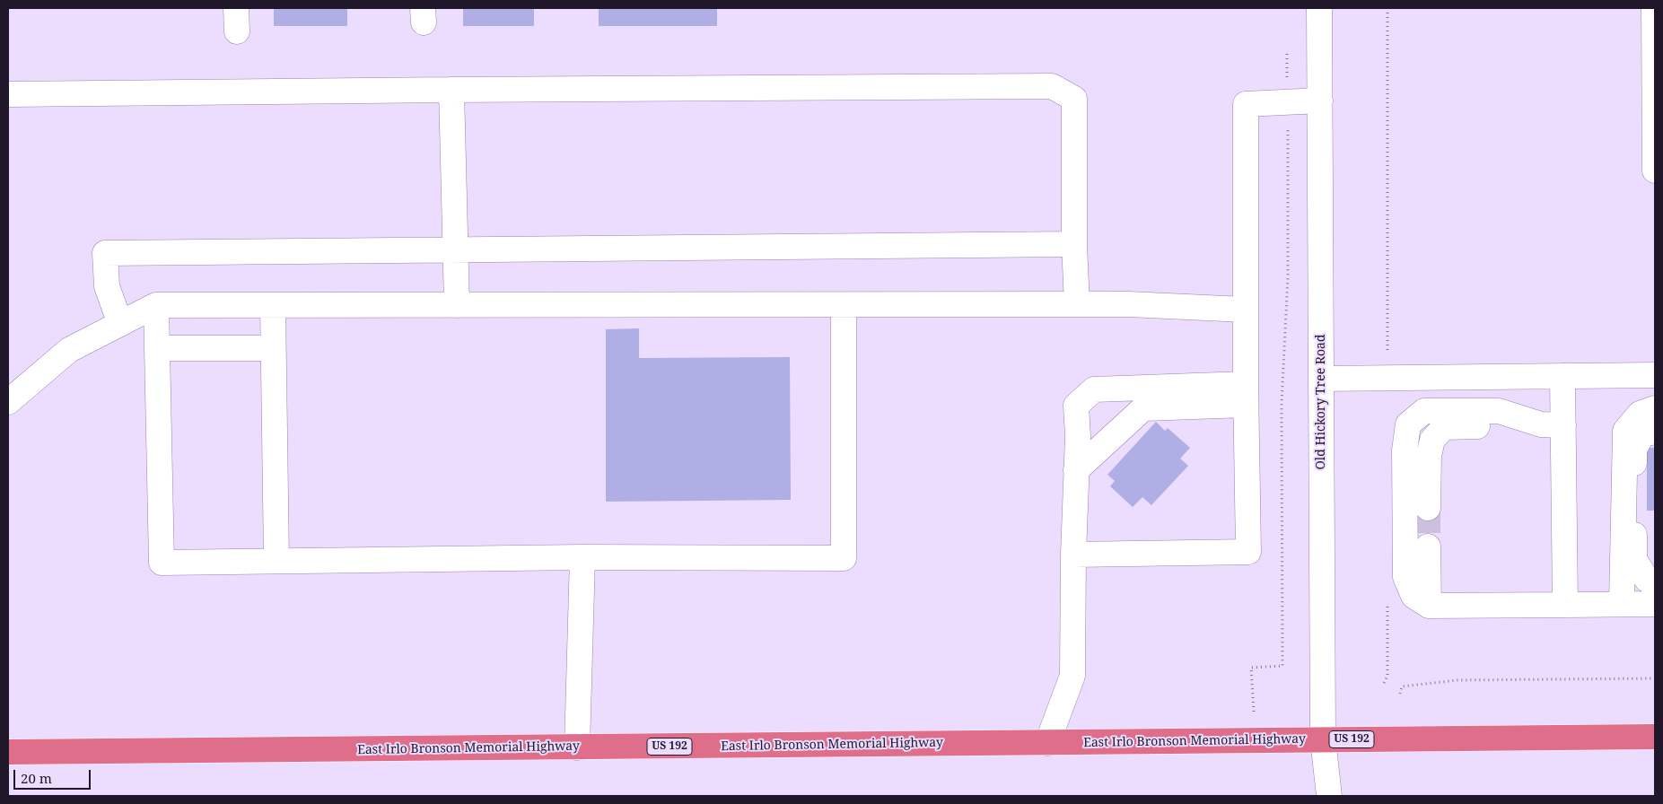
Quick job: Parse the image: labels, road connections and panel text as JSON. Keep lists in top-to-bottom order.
{
  "streets": {
    "highway": ["US 192", "East Irlo Bronson Memorial Highway"],
    "street": ["Old Hickory Tree Road"]
  },
  "crossings": [
    ["Old Hickory Tree Road", "East Irlo Bronson Memorial Highway"]
  ],
  "scale_bar": "20 m"
}
